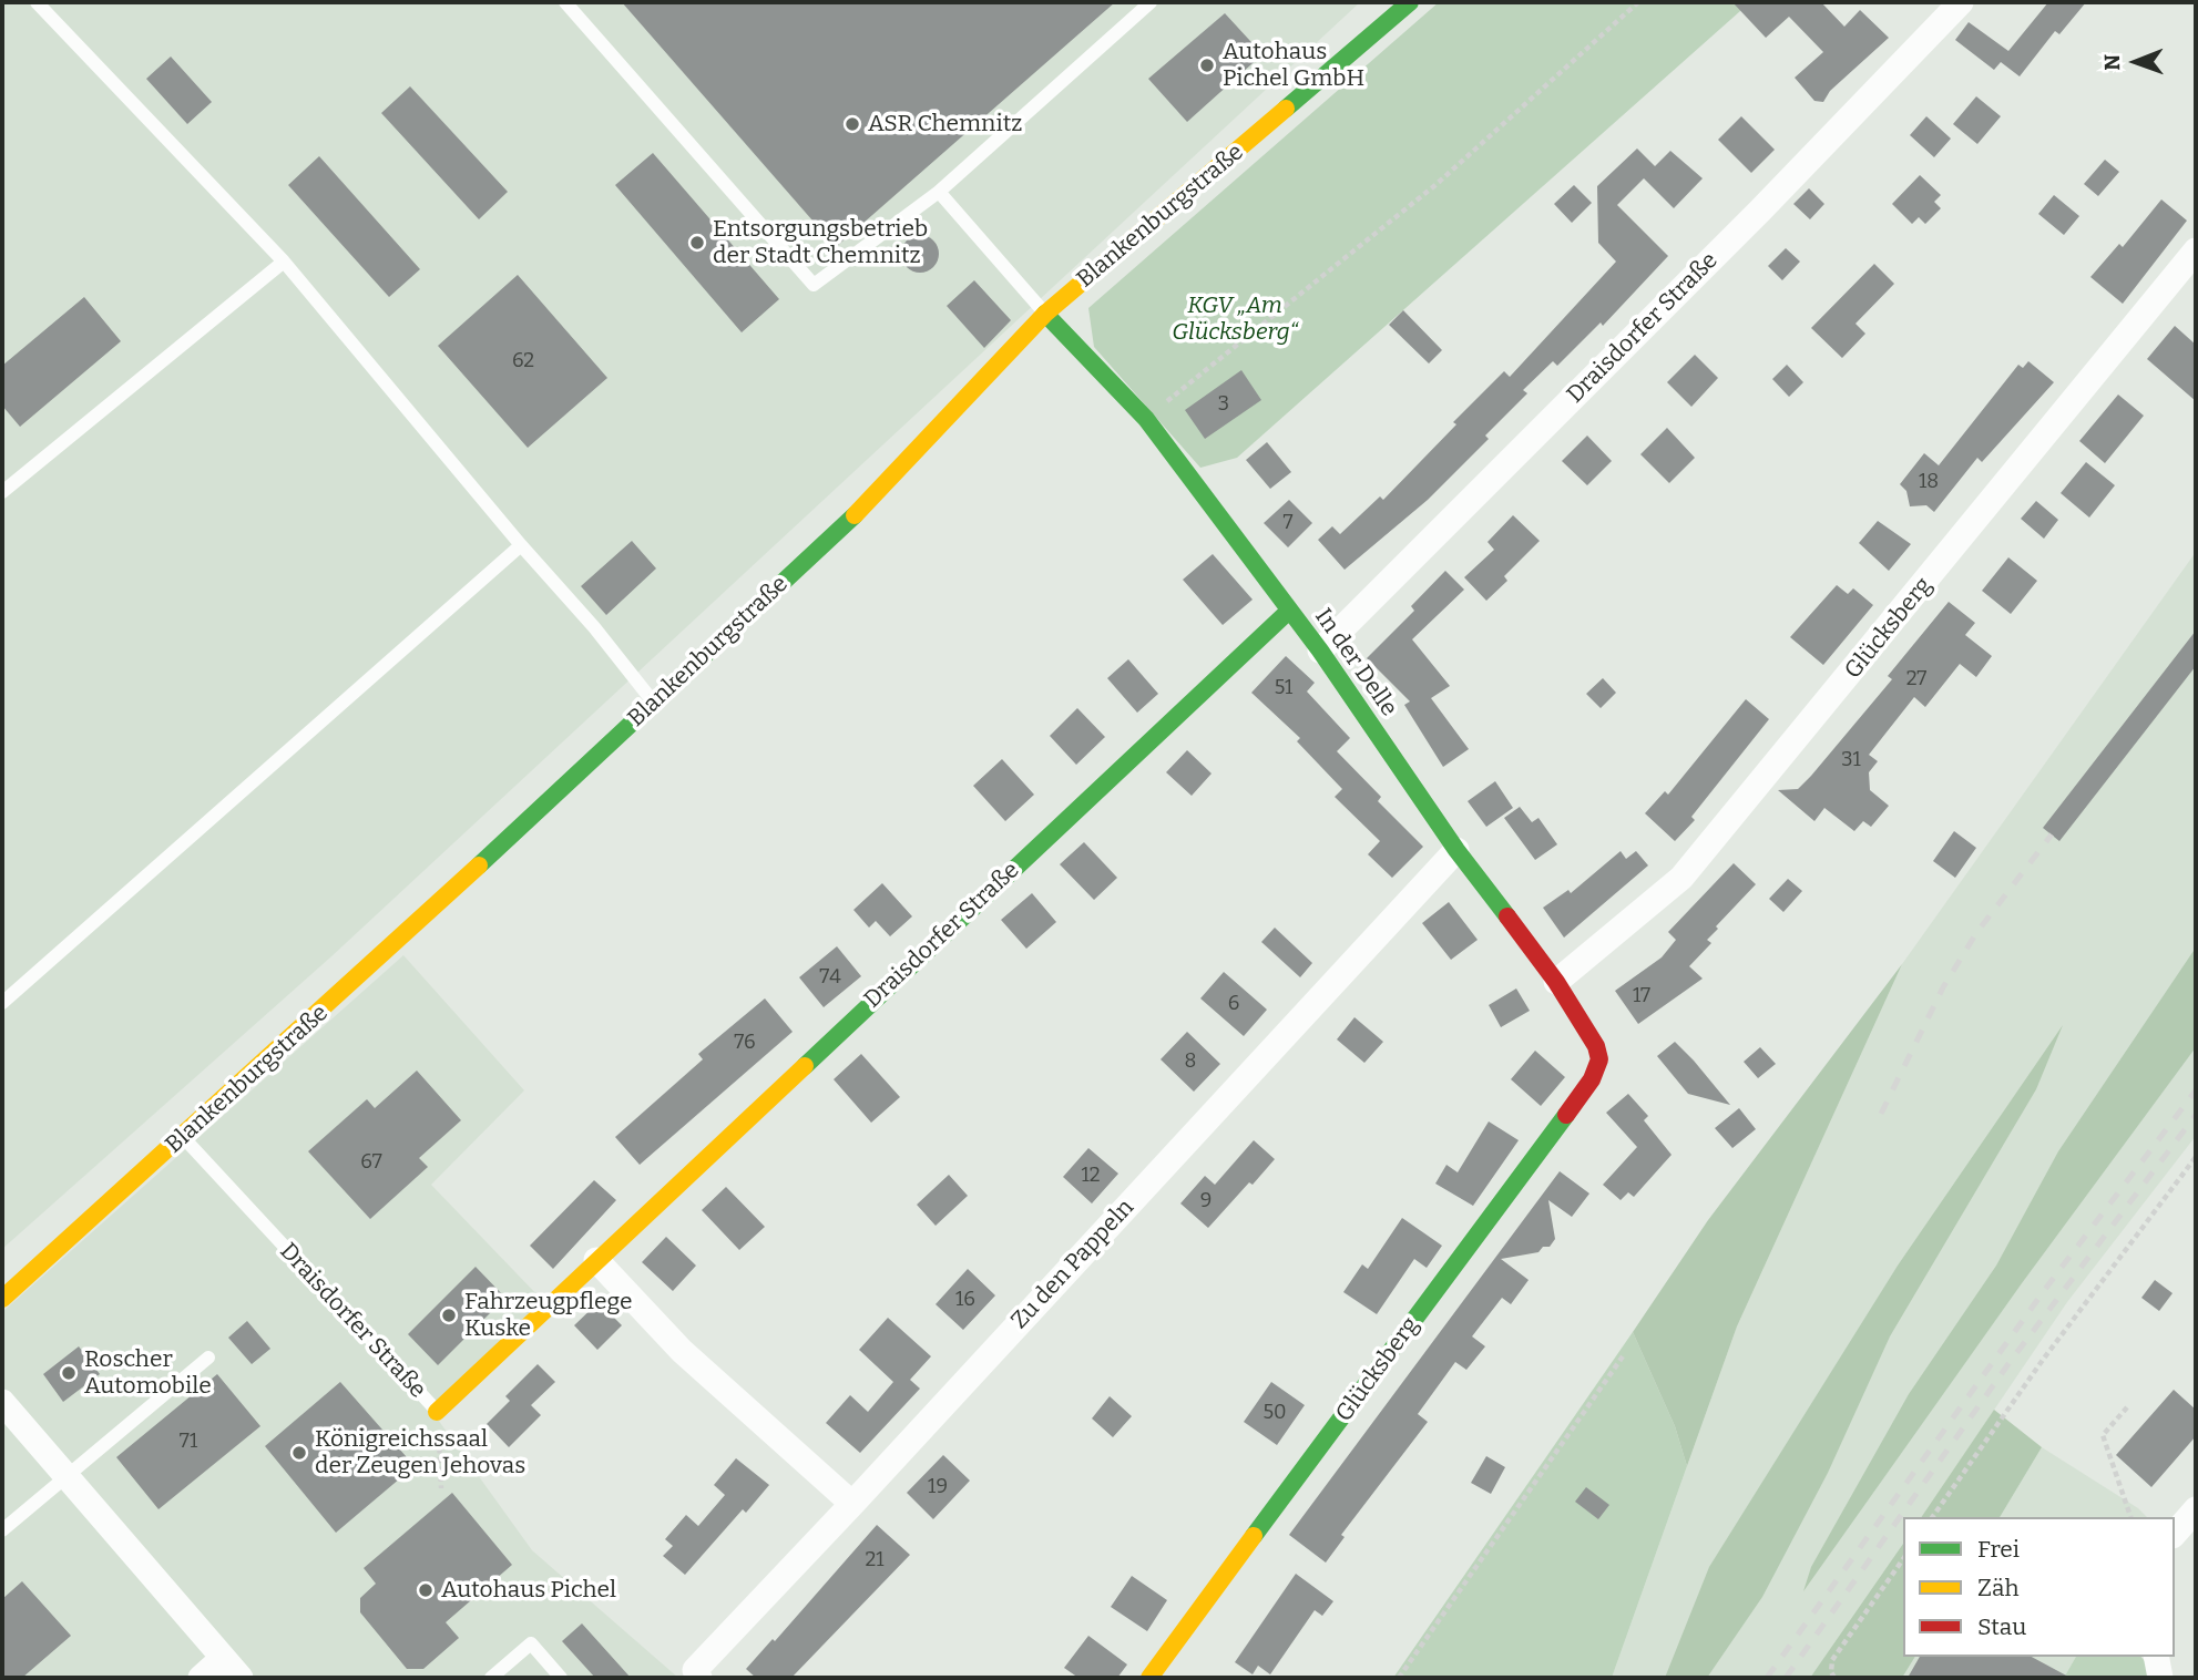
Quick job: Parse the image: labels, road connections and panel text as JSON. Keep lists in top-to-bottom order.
{
  "streets": {
    "street": [
      "Blankenburgstraße",
      "Draisdorfer Straße",
      "Glücksberg",
      "In der Delle",
      "Zu den Pappeln"
    ]
  },
  "crossings": [
    ["Blankenburgstraße", "Draisdorfer Straße"],
    ["Blankenburgstraße", "In der Delle"],
    ["Draisdorfer Straße", "In der Delle"],
    ["Glücksberg", "In der Delle"],
    ["In der Delle", "Zu den Pappeln"]
  ],
  "parks": ["KGV „Am Glücksberg“"],
  "places": [
    "Autohaus Pichel GmbH",
    "ASR Chemnitz",
    "Entsorgungsbetrieb der Stadt Chemnitz",
    "Fahrzeugpflege Kuske",
    "Roscher Automobile",
    "Königreichssaal der Zeugen Jehovas",
    "Autohaus Pichel"
  ],
  "house_numbers": [
    "62",
    "3",
    "18",
    "7",
    "27",
    "51",
    "31",
    "74",
    "17",
    "6",
    "76",
    "8",
    "67",
    "12",
    "9",
    "16",
    "50",
    "71",
    "19",
    "21"
  ],
  "legend": ["Frei", "Zäh", "Stau"],
  "north": "left"
}
